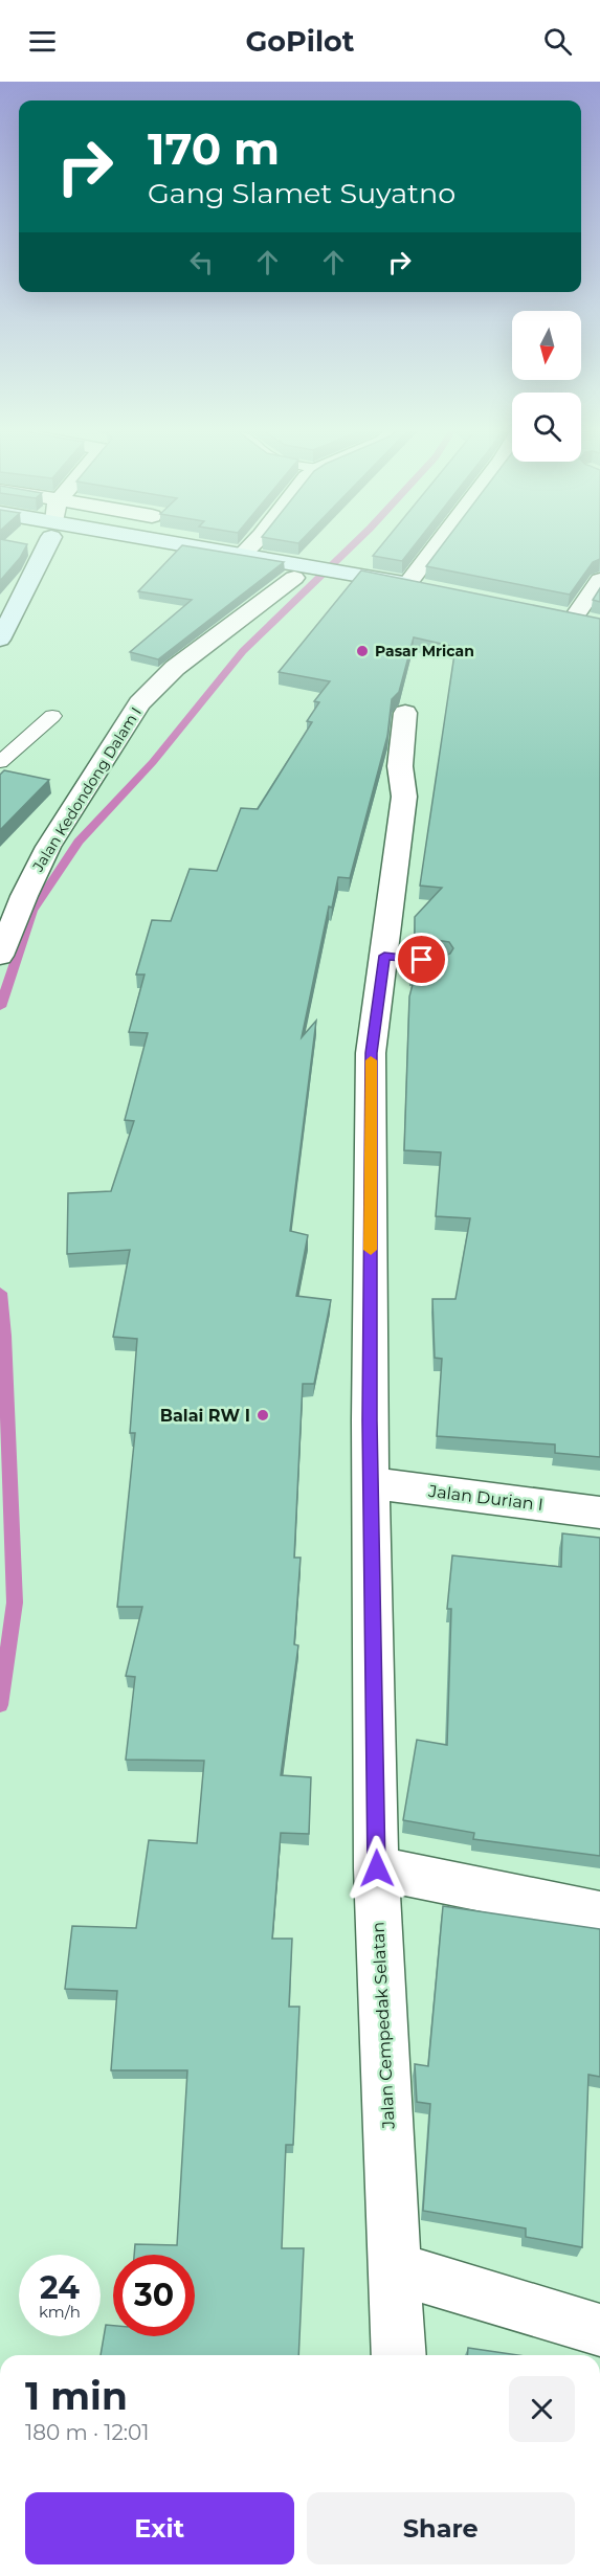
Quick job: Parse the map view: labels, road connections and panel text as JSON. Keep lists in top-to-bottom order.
{
  "streets": {
    "street": ["Jalan Kedondong Dalam I", "Jalan Durian I", "Jalan Cempedak Selatan"]
  },
  "crossings": [
    ["Jalan Durian I", "Jalan Cempedak Selatan"]
  ],
  "places": ["Pasar Mrican", "Balai RW I"],
  "north": "bottom",
  "page": {
    "header": "GoPilot",
    "turn": ["170 m", "Gang Slamet Suyatno"],
    "speed": "24 km/h",
    "limit": "30",
    "heading": ["1 min", "180 m · 12:01"],
    "buttons": ["Exit", "Share"]
  }
}
